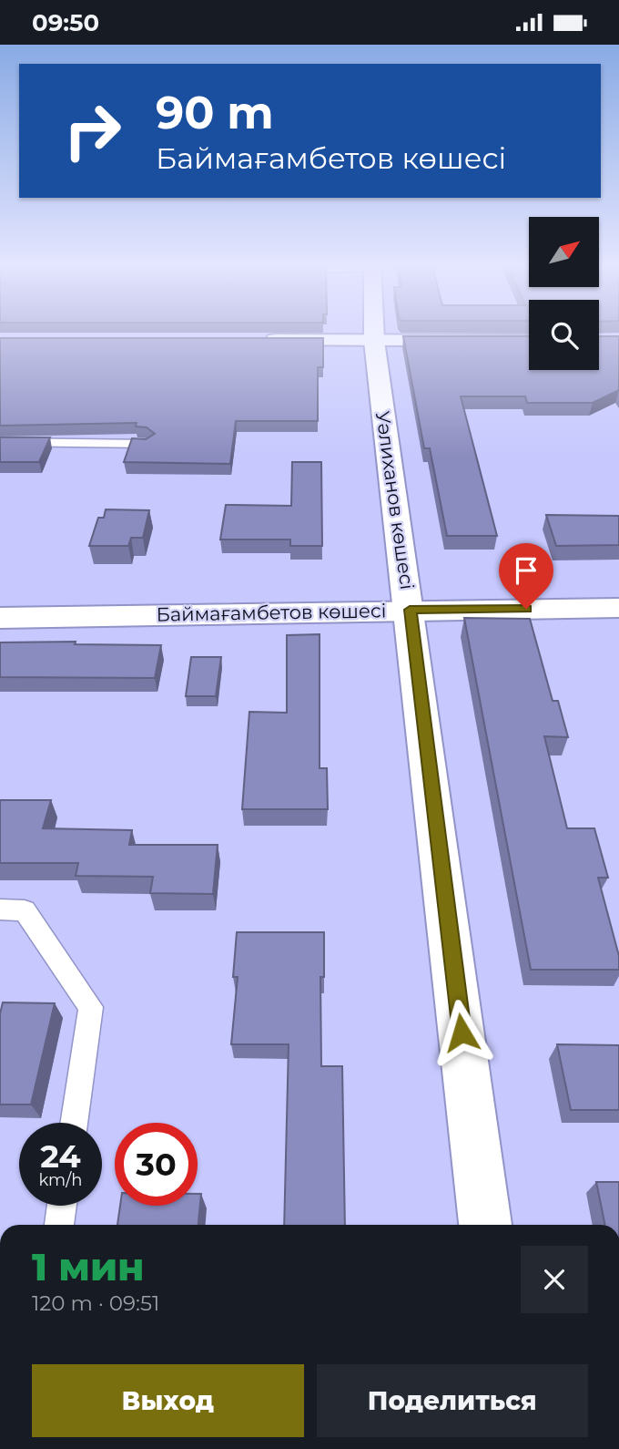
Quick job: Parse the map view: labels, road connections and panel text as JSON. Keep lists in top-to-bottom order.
{
  "streets": {
    "street": ["Уәлиханов көшесі", "Баймағамбетов көшесі"]
  },
  "crossings": [
    ["Уәлиханов көшесі", "Баймағамбетов көшесі"]
  ],
  "north": "top right",
  "page": {
    "status": "09:50",
    "turn": ["90 m", "Баймағамбетов көшесі"],
    "speed": "24 km/h",
    "limit": "30",
    "heading": ["1 мин", "120 m · 09:51"],
    "buttons": ["Выход", "Поделиться"]
  }
}
